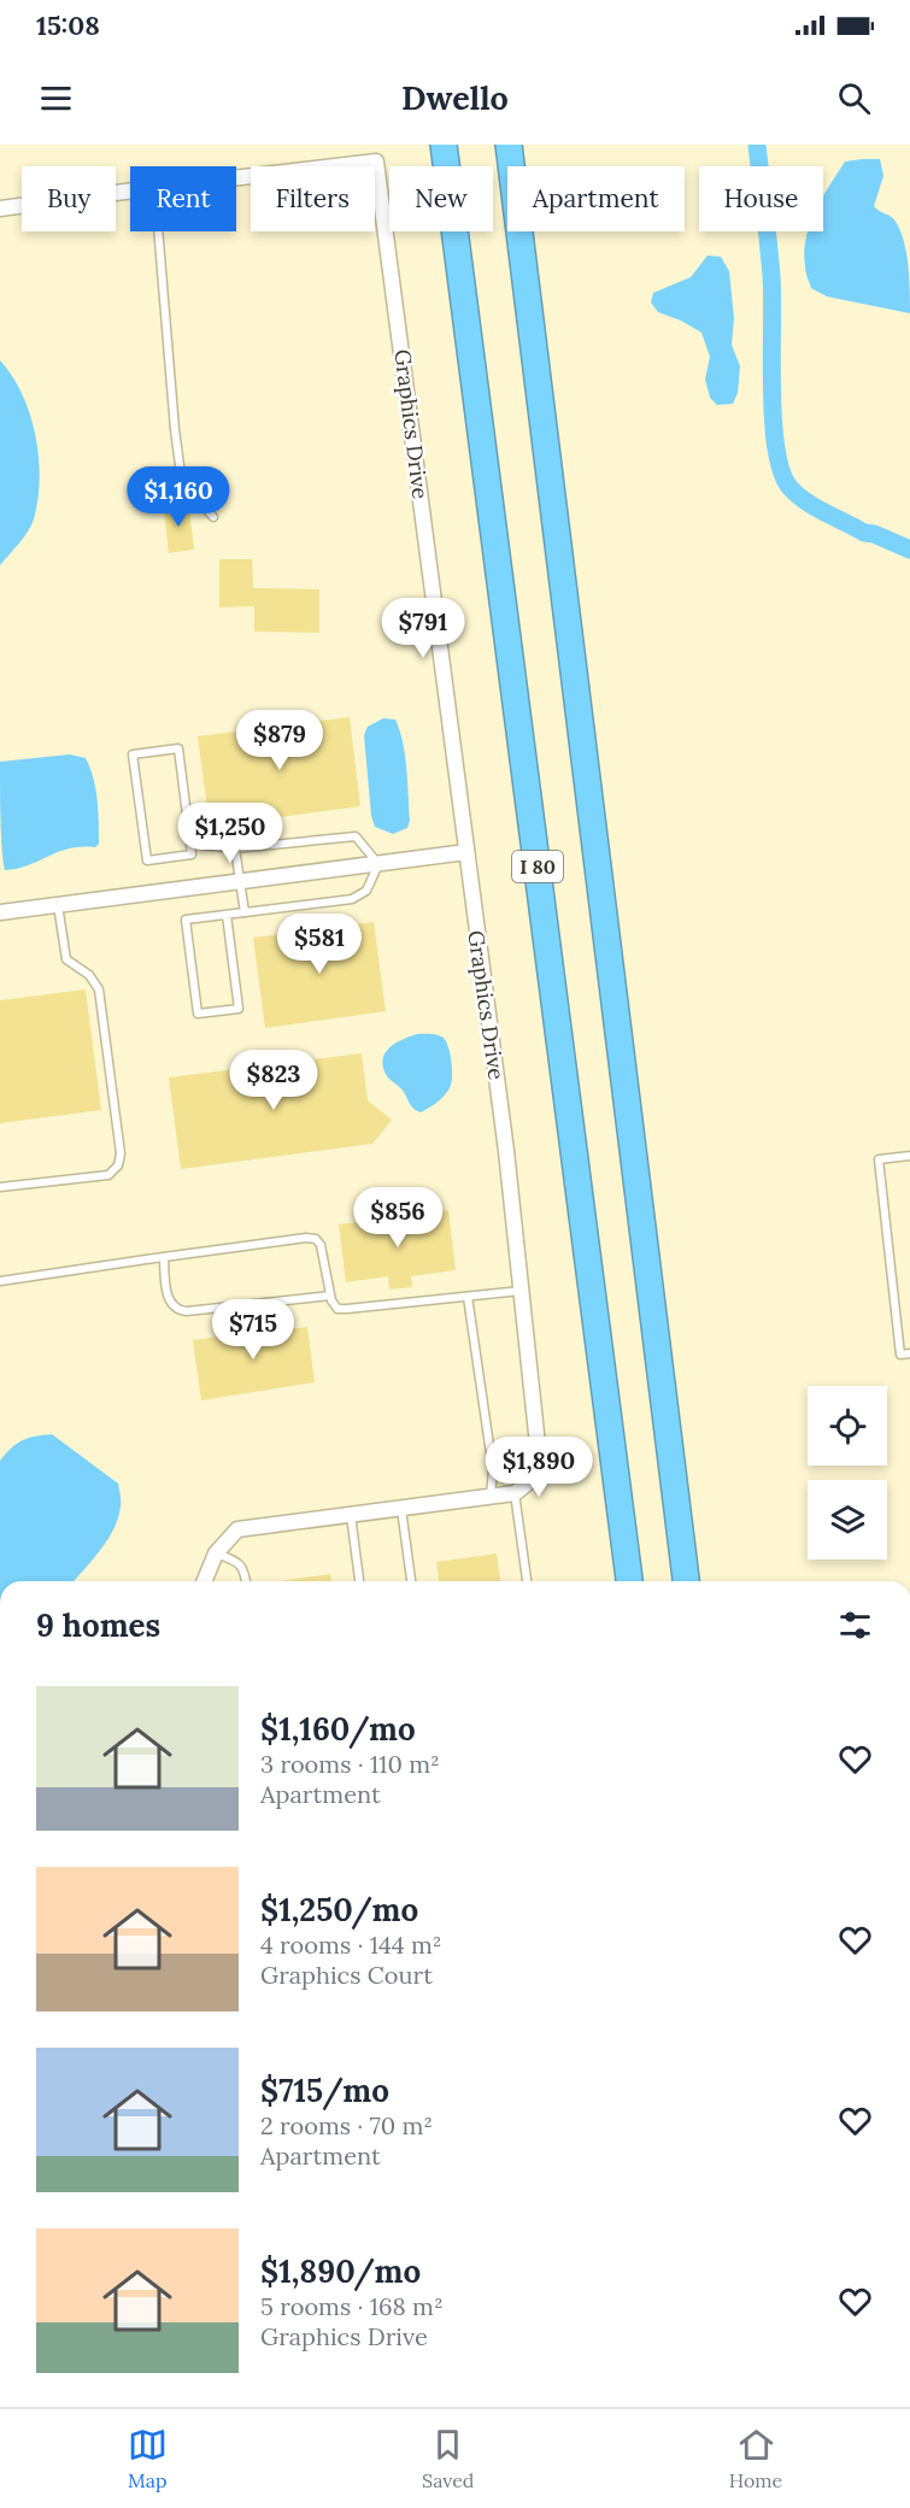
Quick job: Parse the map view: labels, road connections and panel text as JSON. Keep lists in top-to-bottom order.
{
  "streets": {
    "highway": ["I 80"],
    "street": ["Graphics Drive"]
  },
  "page": {
    "status": "15:08",
    "header": "Dwello",
    "chip": [
      "Buy",
      "Rent",
      "Filters",
      "New",
      "Apartment",
      "House"
    ],
    "price": [
      "$1,160",
      "$791",
      "$879",
      "$1,250",
      "$581",
      "$823",
      "$856",
      "$715",
      "$1,890"
    ],
    "heading": "9 homes",
    "list": [
      {
        "name": "$1,160/mo",
        "note": "3 rooms · 110 m² · Apartment"
      },
      {
        "name": "$1,250/mo",
        "note": "4 rooms · 144 m² · Graphics Court"
      },
      {
        "name": "$715/mo",
        "note": "2 rooms · 70 m² · Apartment"
      },
      {
        "name": "$1,890/mo",
        "note": "5 rooms · 168 m² · Graphics Drive"
      }
    ],
    "tabs": ["Map", "Saved", "Home"]
  }
}
